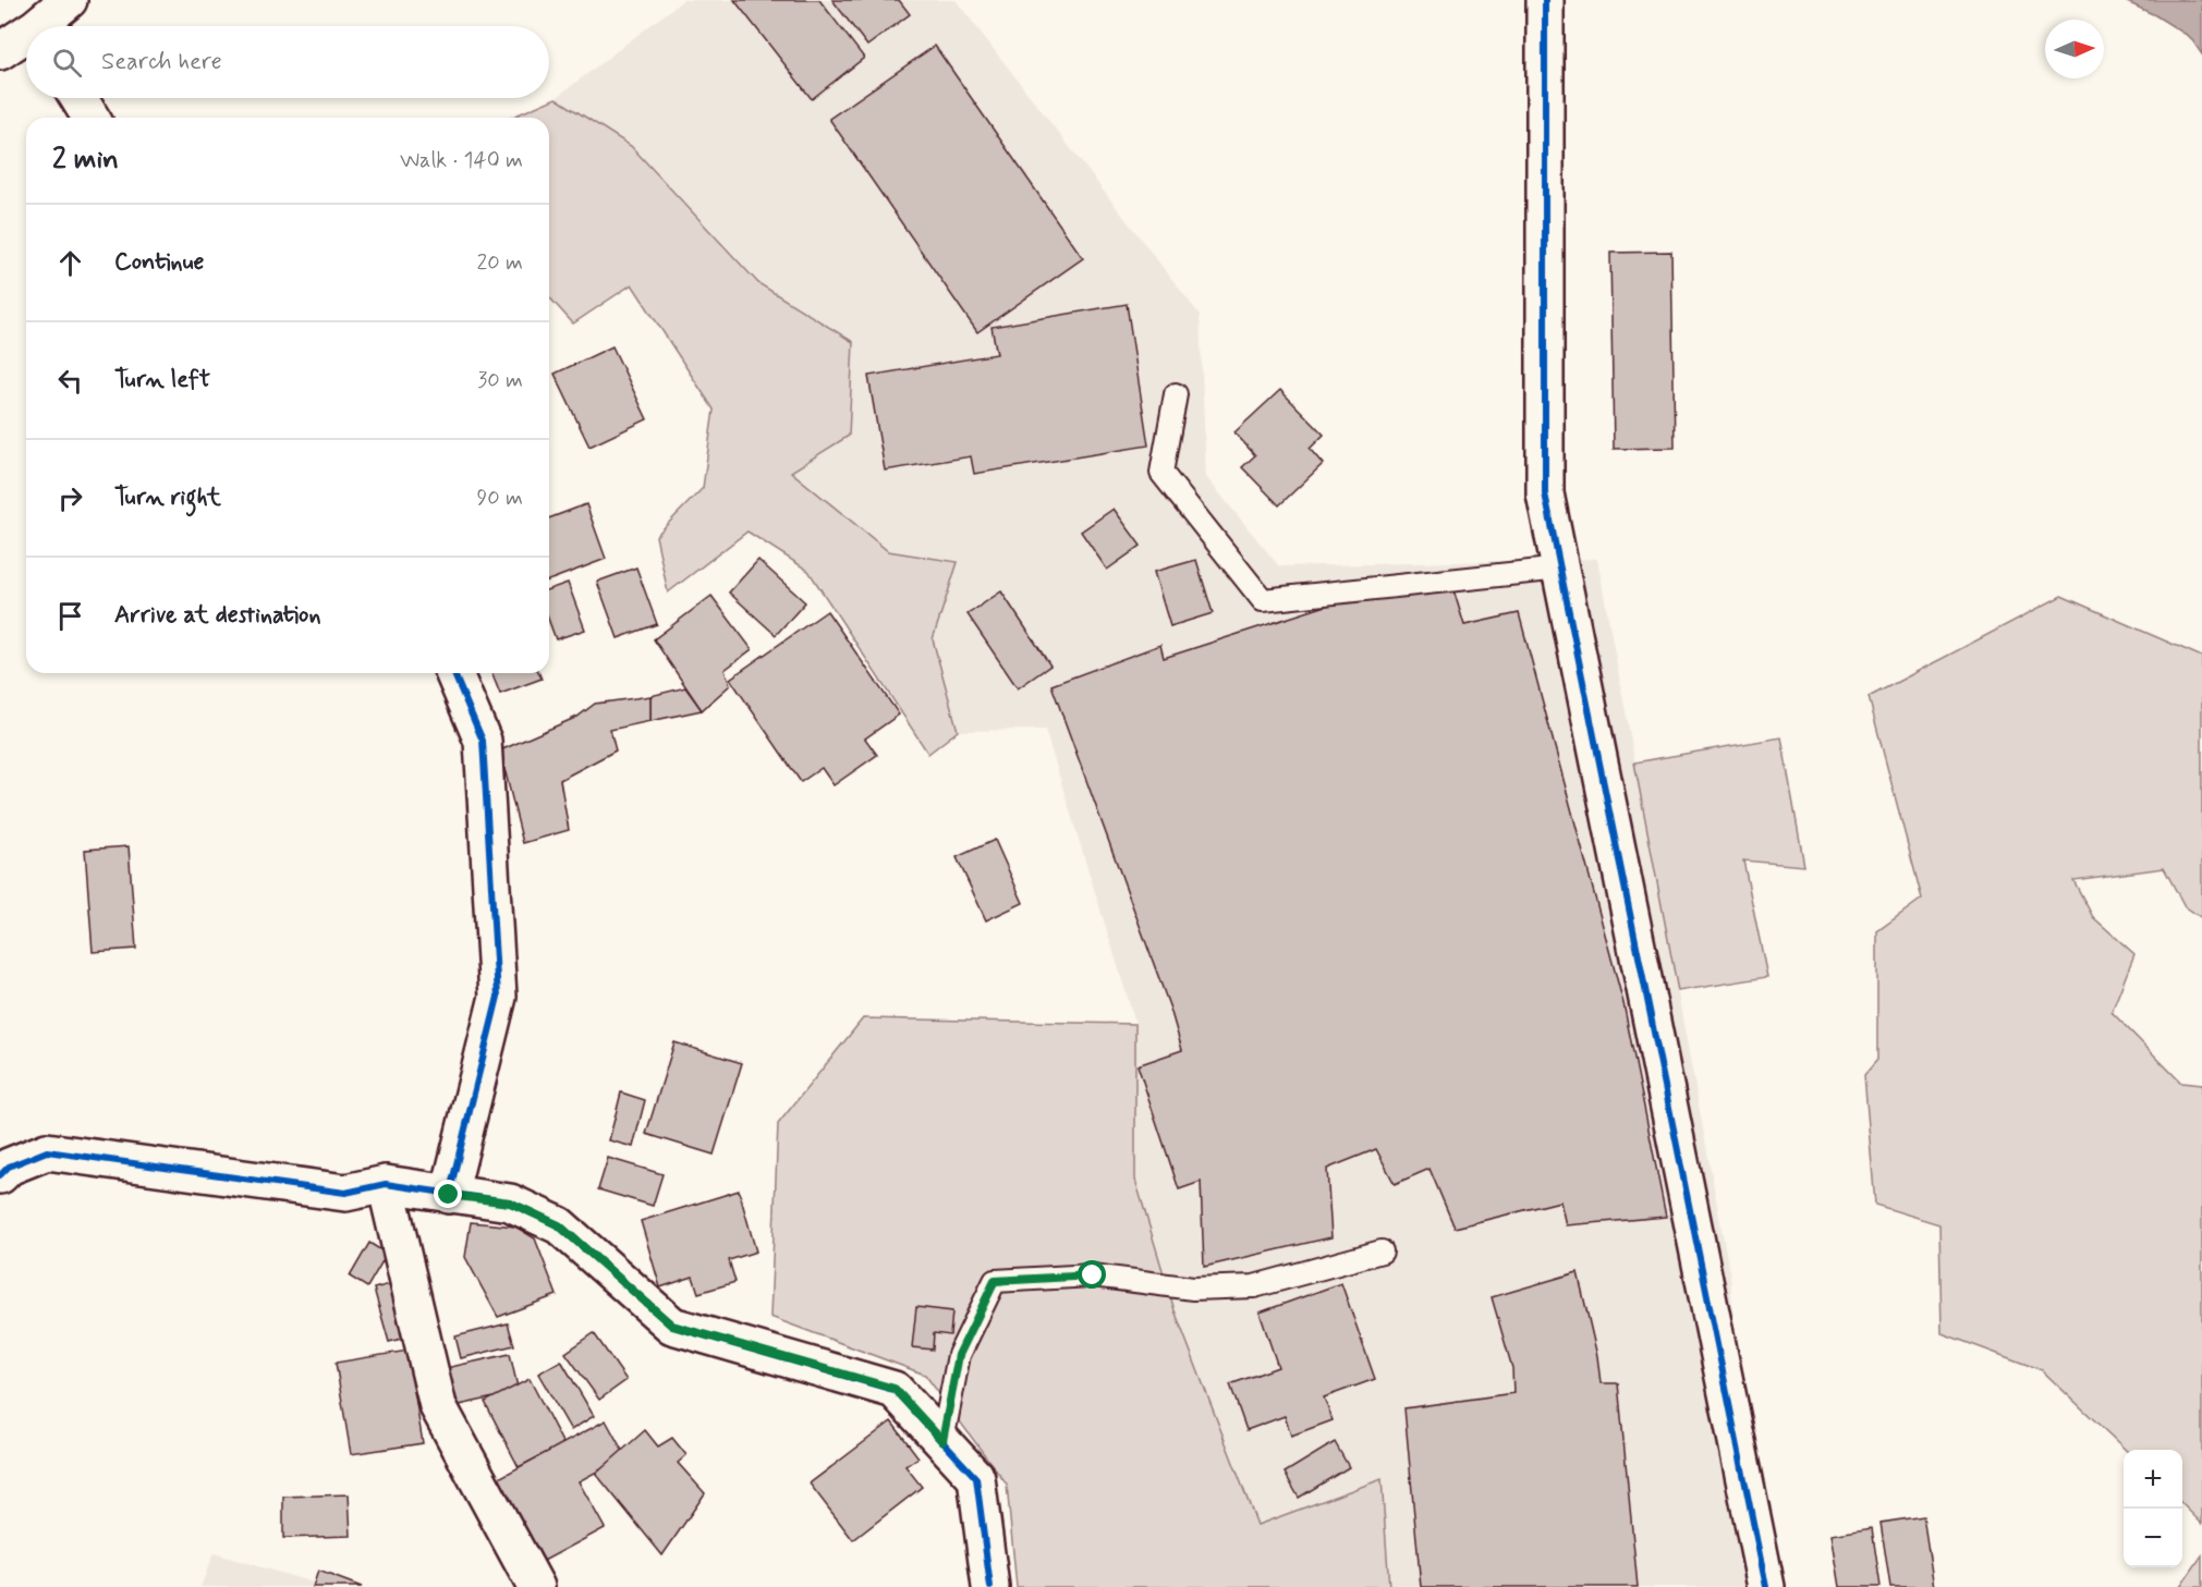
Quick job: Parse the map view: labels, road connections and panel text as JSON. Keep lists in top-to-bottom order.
{
  "north": "right",
  "page": {
    "search": "Search here",
    "heading": ["2 min", "Walk · 140 m"],
    "list": [
      ["Continue", "20 m"],
      ["Turn left", "30 m"],
      ["Turn right", "90 m"],
      "Arrive at destination"
    ],
    "map_buttons": ["+", "−"]
  }
}
